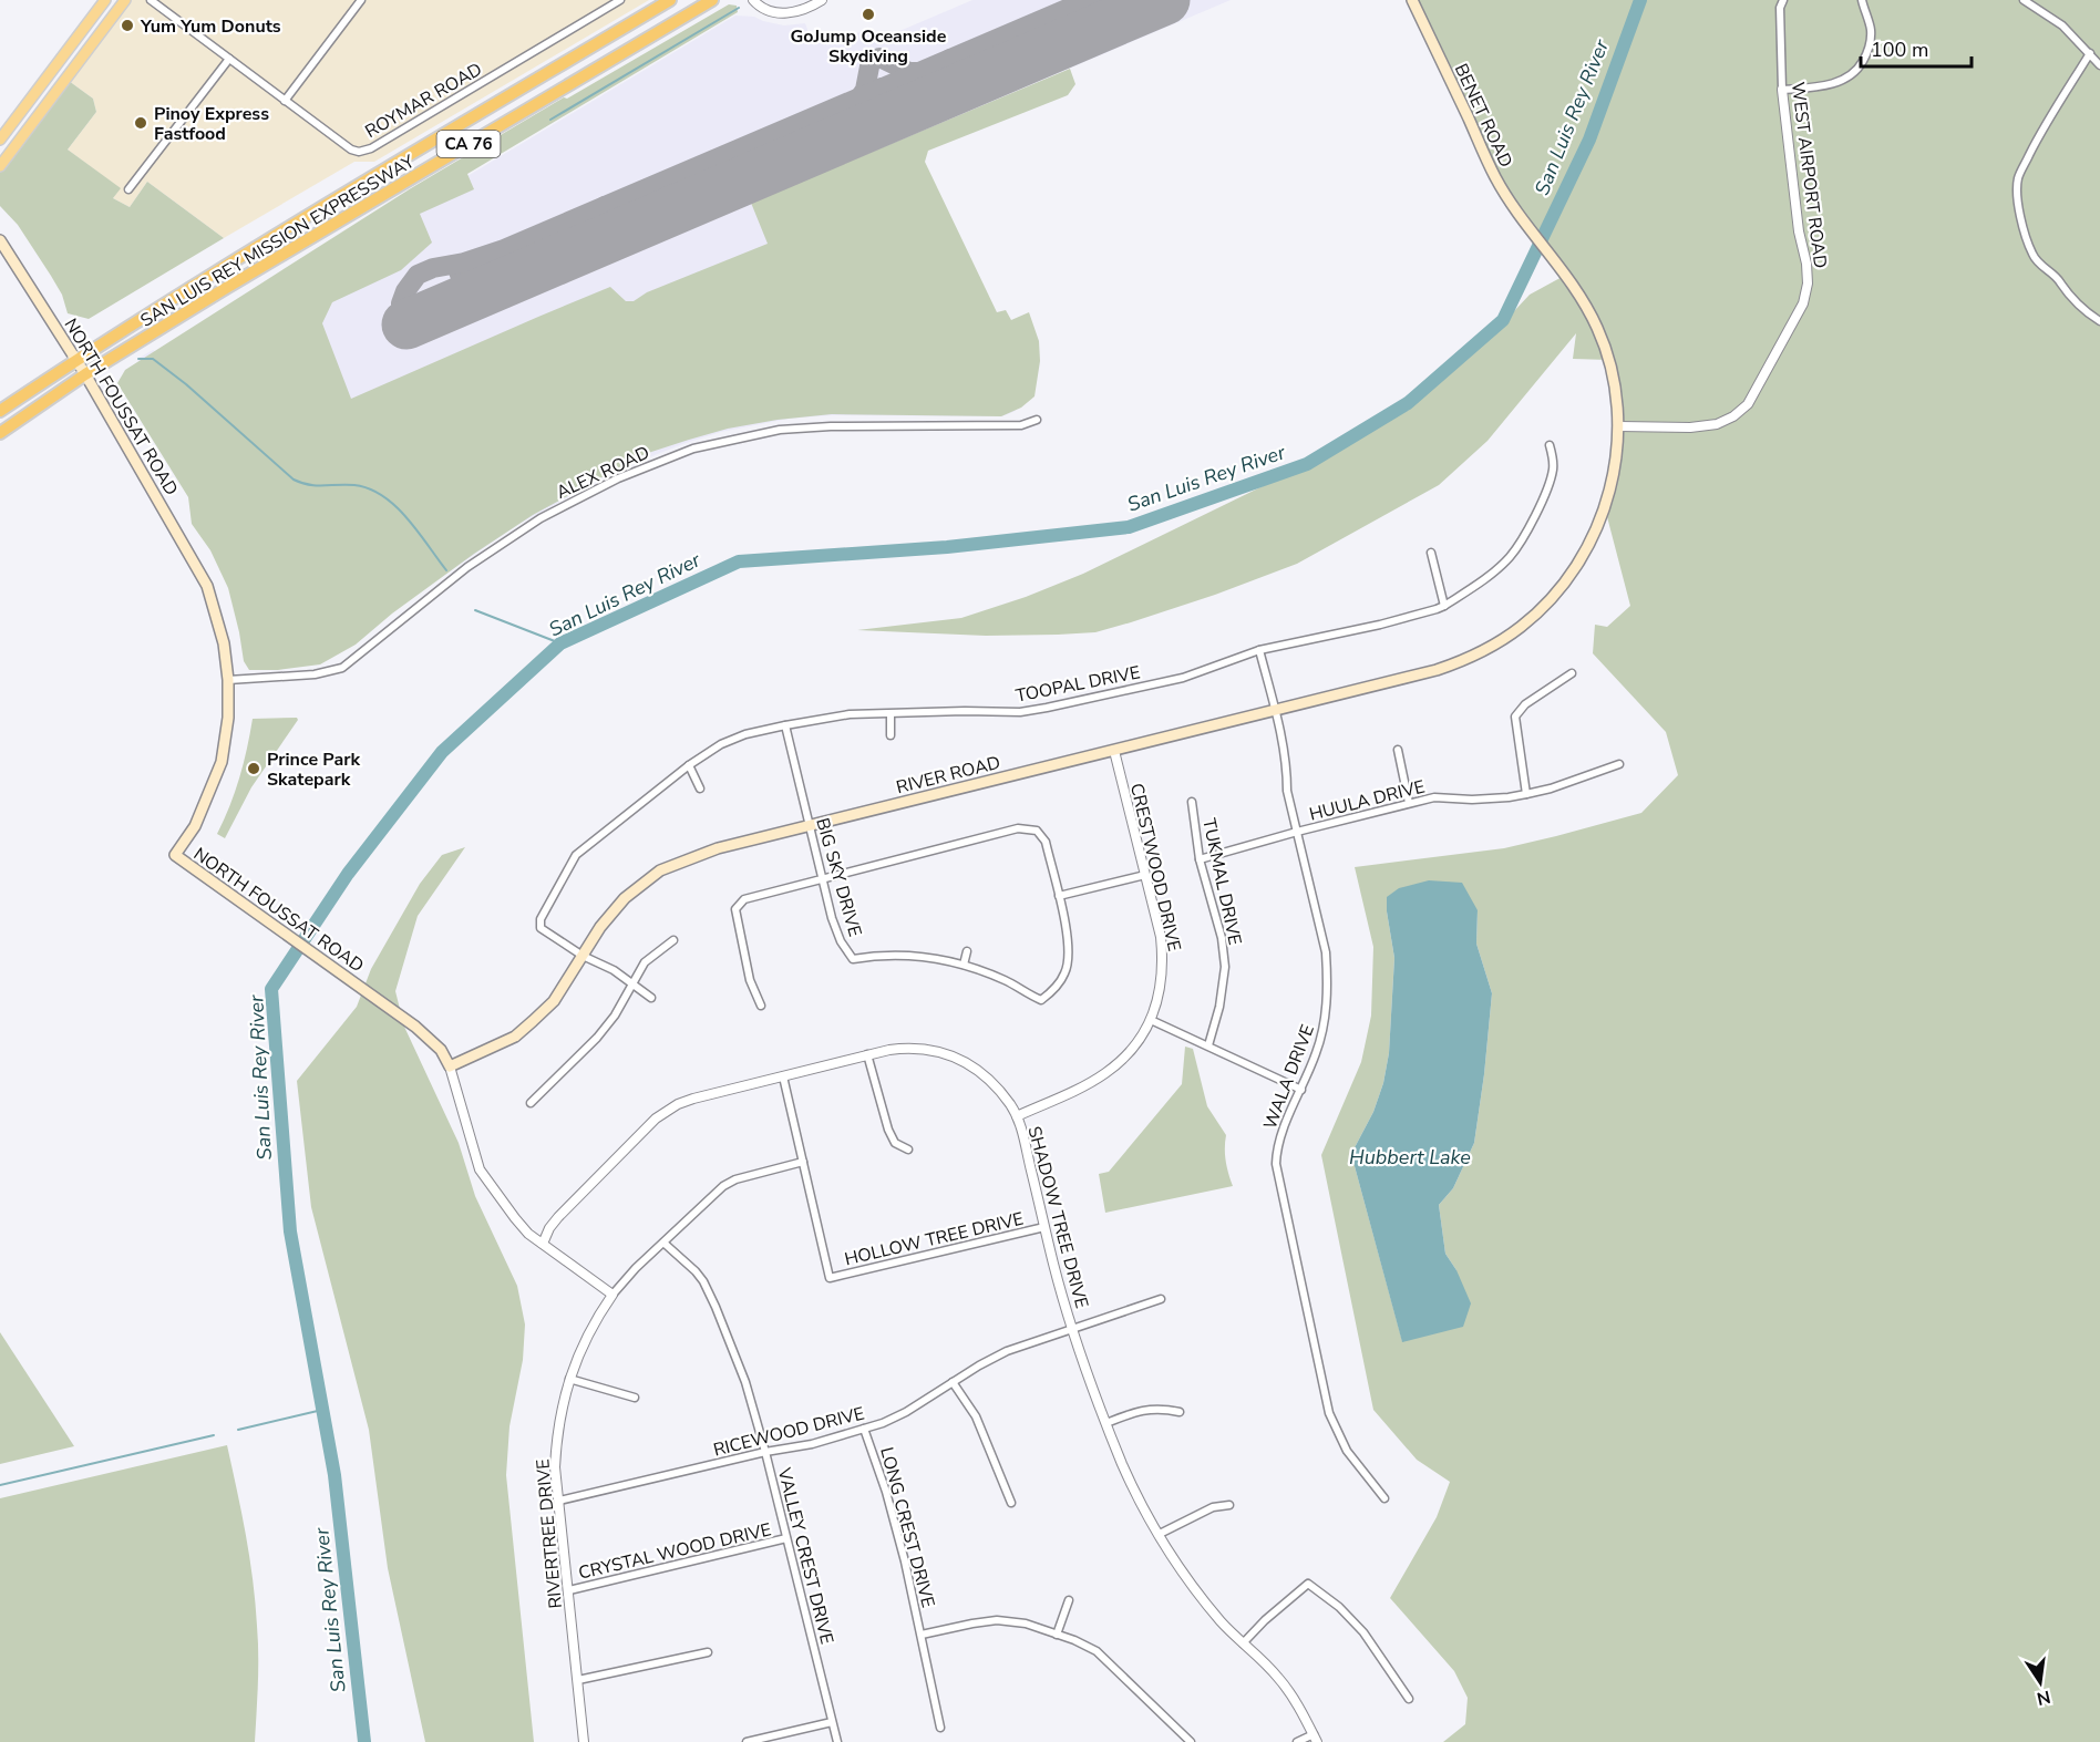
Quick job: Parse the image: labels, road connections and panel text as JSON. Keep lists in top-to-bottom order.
{
  "streets": {
    "highway": ["CA 76", "SAN LUIS REY MISSION EXPRESSWAY"],
    "main road": ["BENET ROAD", "NORTH FOUSSAT ROAD", "RIVER ROAD"],
    "street": [
      "ROYMAR ROAD",
      "WEST AIRPORT ROAD",
      "ALEX ROAD",
      "TOOPAL DRIVE",
      "HUULA DRIVE",
      "CRESTWOOD DRIVE",
      "BIG SKY DRIVE",
      "TUKMAL DRIVE",
      "WALA DRIVE",
      "SHADOW TREE DRIVE",
      "HOLLOW TREE DRIVE",
      "RICEWOOD DRIVE",
      "LONG CREST DRIVE",
      "RIVERTREE DRIVE",
      "CRYSTAL WOOD DRIVE",
      "VALLEY CREST DRIVE"
    ]
  },
  "crossings": [
    ["BENET ROAD", "WEST AIRPORT ROAD"],
    ["BENET ROAD", "RIVER ROAD"],
    ["SAN LUIS REY MISSION EXPRESSWAY", "NORTH FOUSSAT ROAD"],
    ["NORTH FOUSSAT ROAD", "ALEX ROAD"],
    ["NORTH FOUSSAT ROAD", "RIVER ROAD"],
    ["NORTH FOUSSAT ROAD", "SHADOW TREE DRIVE"],
    ["NORTH FOUSSAT ROAD", "RIVERTREE DRIVE"],
    ["TOOPAL DRIVE", "RIVER ROAD"],
    ["TOOPAL DRIVE", "BIG SKY DRIVE"],
    ["TOOPAL DRIVE", "WALA DRIVE"],
    ["RIVER ROAD", "CRESTWOOD DRIVE"],
    ["RIVER ROAD", "BIG SKY DRIVE"],
    ["RIVER ROAD", "WALA DRIVE"],
    ["HUULA DRIVE", "TUKMAL DRIVE"],
    ["HUULA DRIVE", "WALA DRIVE"],
    ["CRESTWOOD DRIVE", "SHADOW TREE DRIVE"],
    ["SHADOW TREE DRIVE", "HOLLOW TREE DRIVE"],
    ["SHADOW TREE DRIVE", "RICEWOOD DRIVE"],
    ["HOLLOW TREE DRIVE", "RIVERTREE DRIVE"],
    ["RICEWOOD DRIVE", "LONG CREST DRIVE"],
    ["RICEWOOD DRIVE", "RIVERTREE DRIVE"],
    ["RICEWOOD DRIVE", "VALLEY CREST DRIVE"],
    ["RIVERTREE DRIVE", "CRYSTAL WOOD DRIVE"],
    ["RIVERTREE DRIVE", "VALLEY CREST DRIVE"],
    ["CRYSTAL WOOD DRIVE", "VALLEY CREST DRIVE"]
  ],
  "water": ["San Luis Rey River", "Hubbert Lake"],
  "places": [
    "GoJump Oceanside Skydiving",
    "Yum Yum Donuts",
    "Pinoy Express Fastfood",
    "Prince Park Skatepark"
  ],
  "scale_bar": "100 m",
  "north": "bottom"
}
